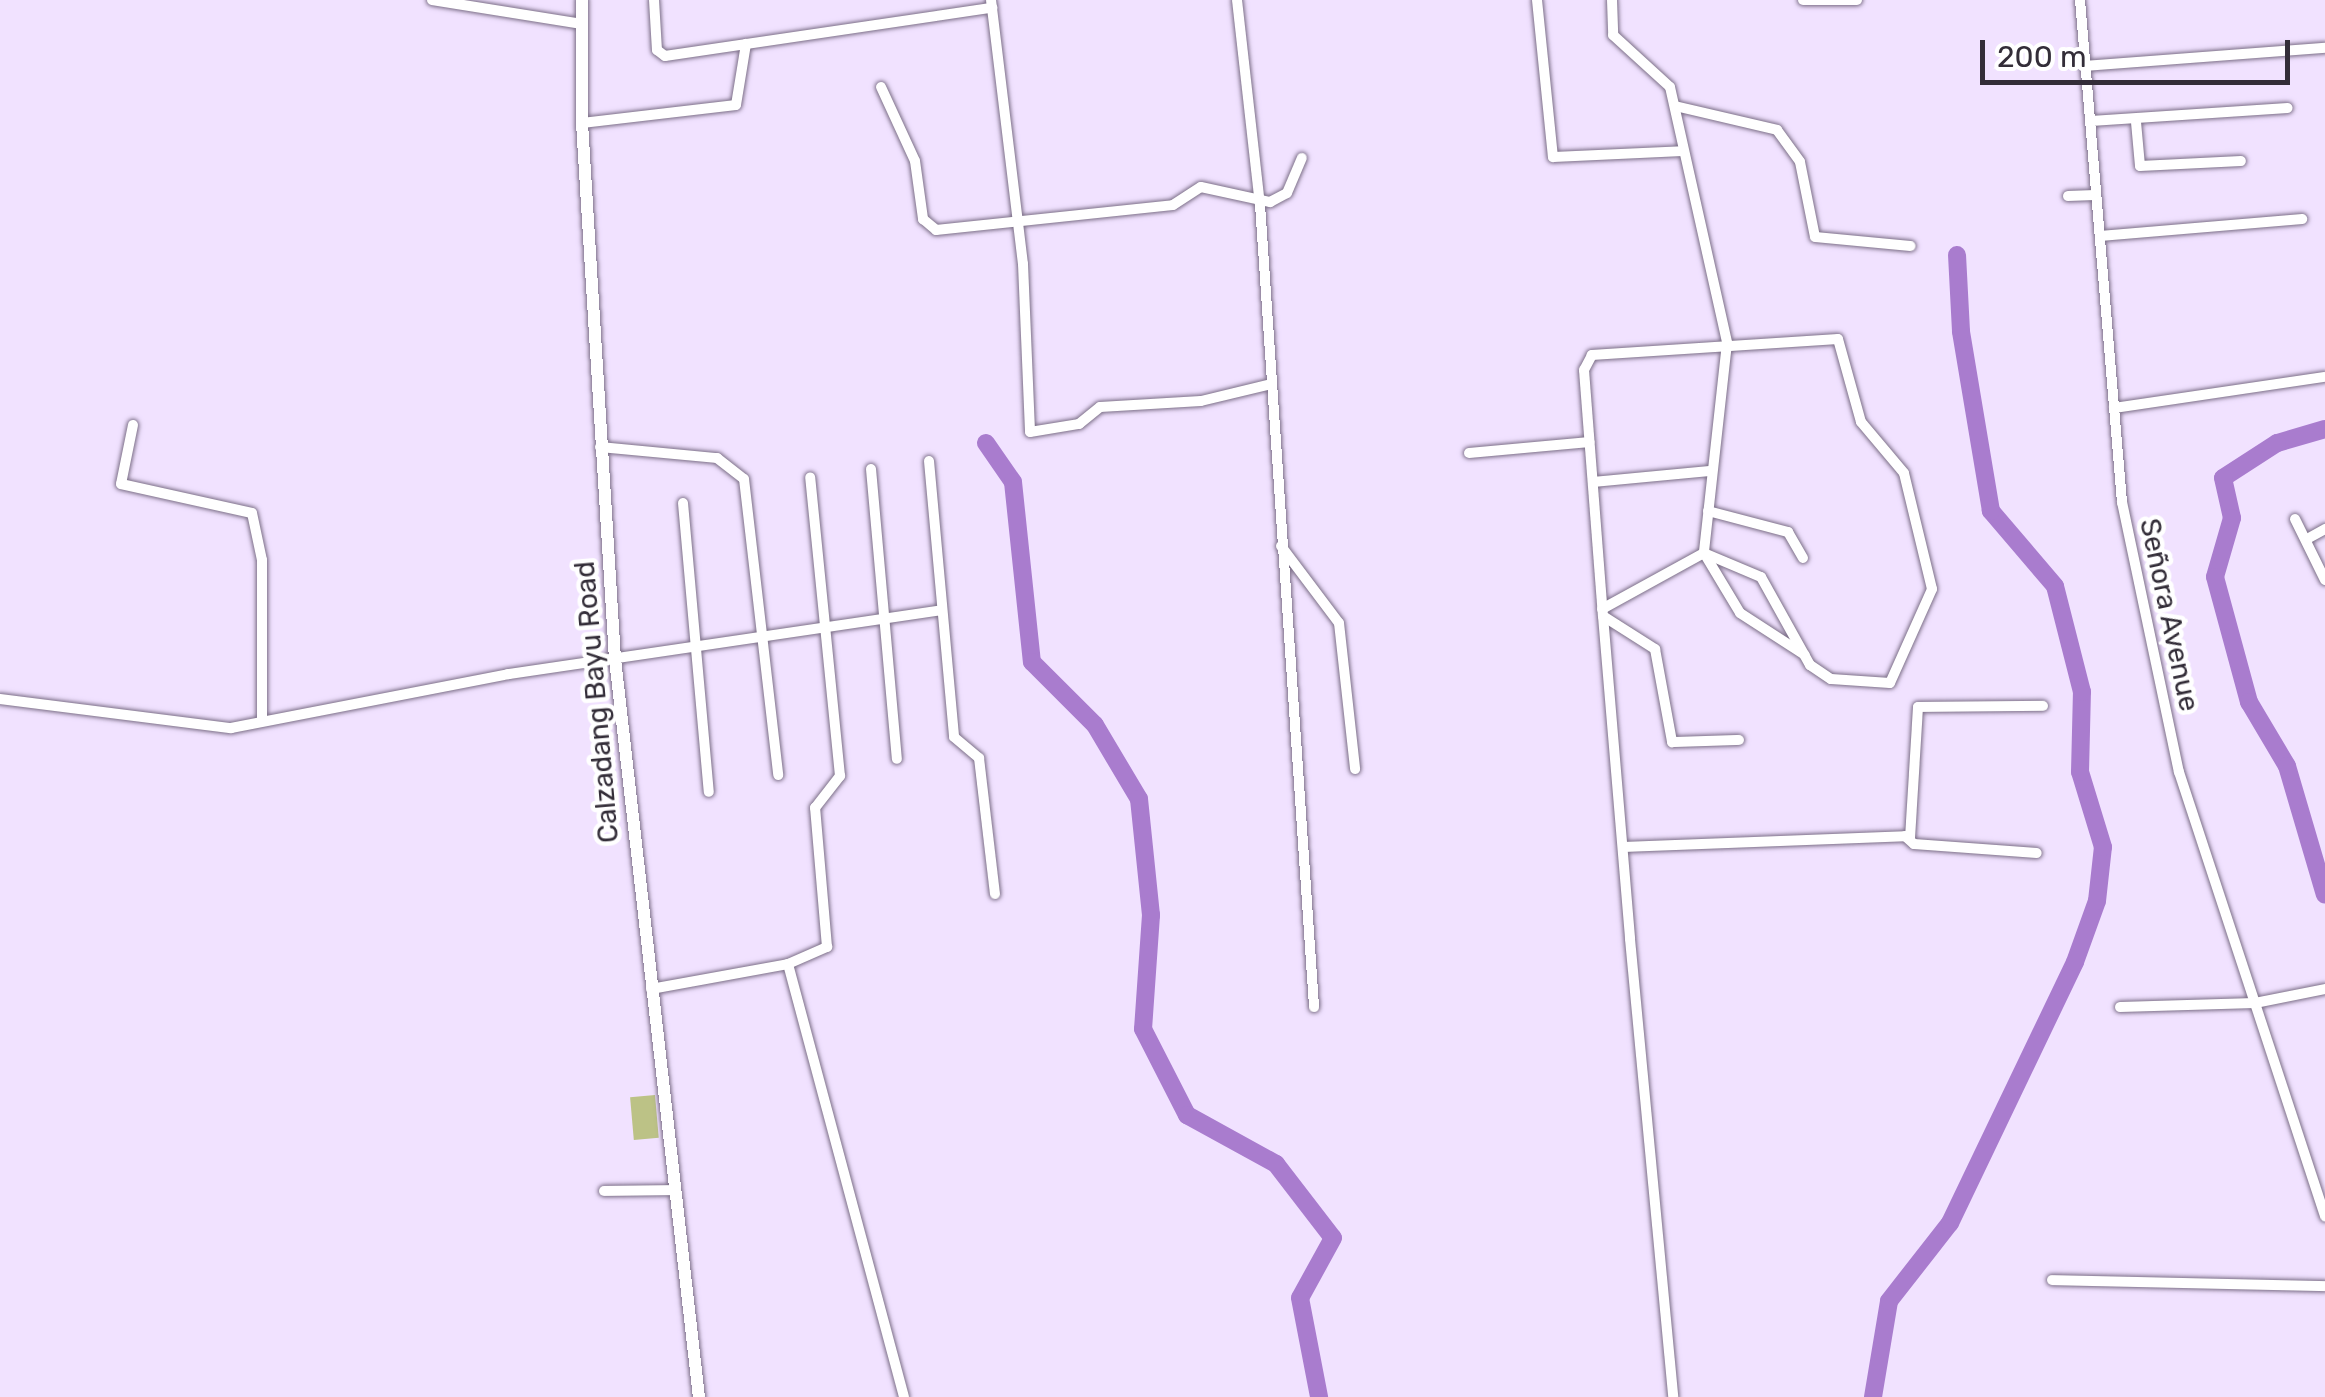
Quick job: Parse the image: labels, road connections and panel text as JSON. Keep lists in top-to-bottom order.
{
  "streets": {
    "street": ["Señora Avenue", "Calzadang Bayu Road"]
  },
  "scale_bar": "200 m"
}
